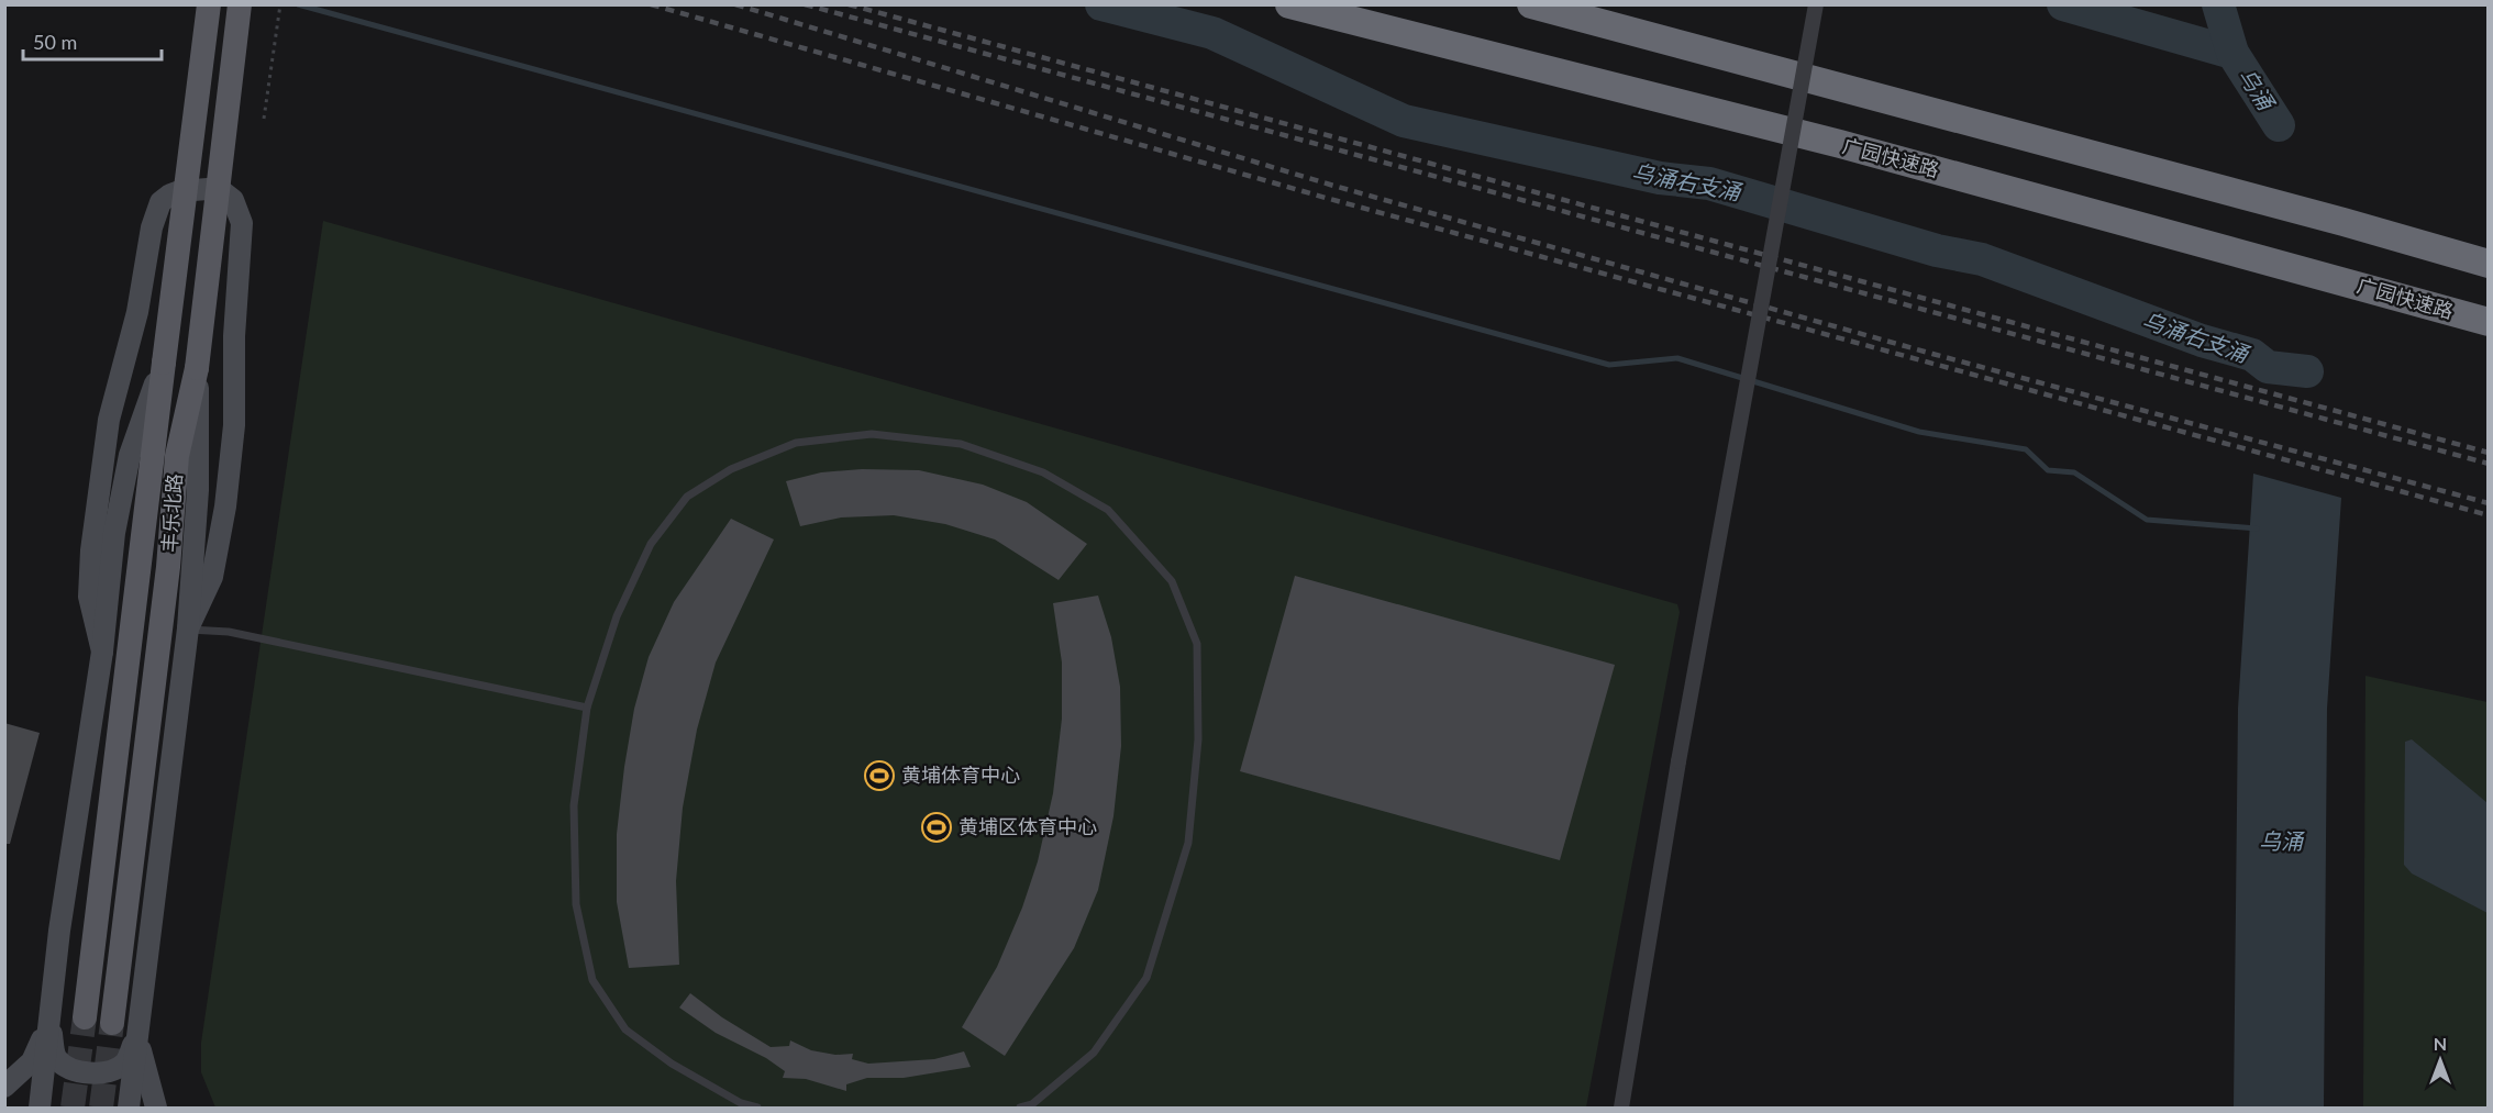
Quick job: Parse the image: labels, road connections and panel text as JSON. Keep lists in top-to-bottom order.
{
  "streets": {
    "highway": ["广园快速路"],
    "main road": ["丰乐北路"]
  },
  "water": ["乌涌", "乌涌右支涌"],
  "places": {
    "sports": ["黄埔体育中心", "黄埔区体育中心"]
  },
  "scale_bar": "50 m",
  "north": "top"
}
